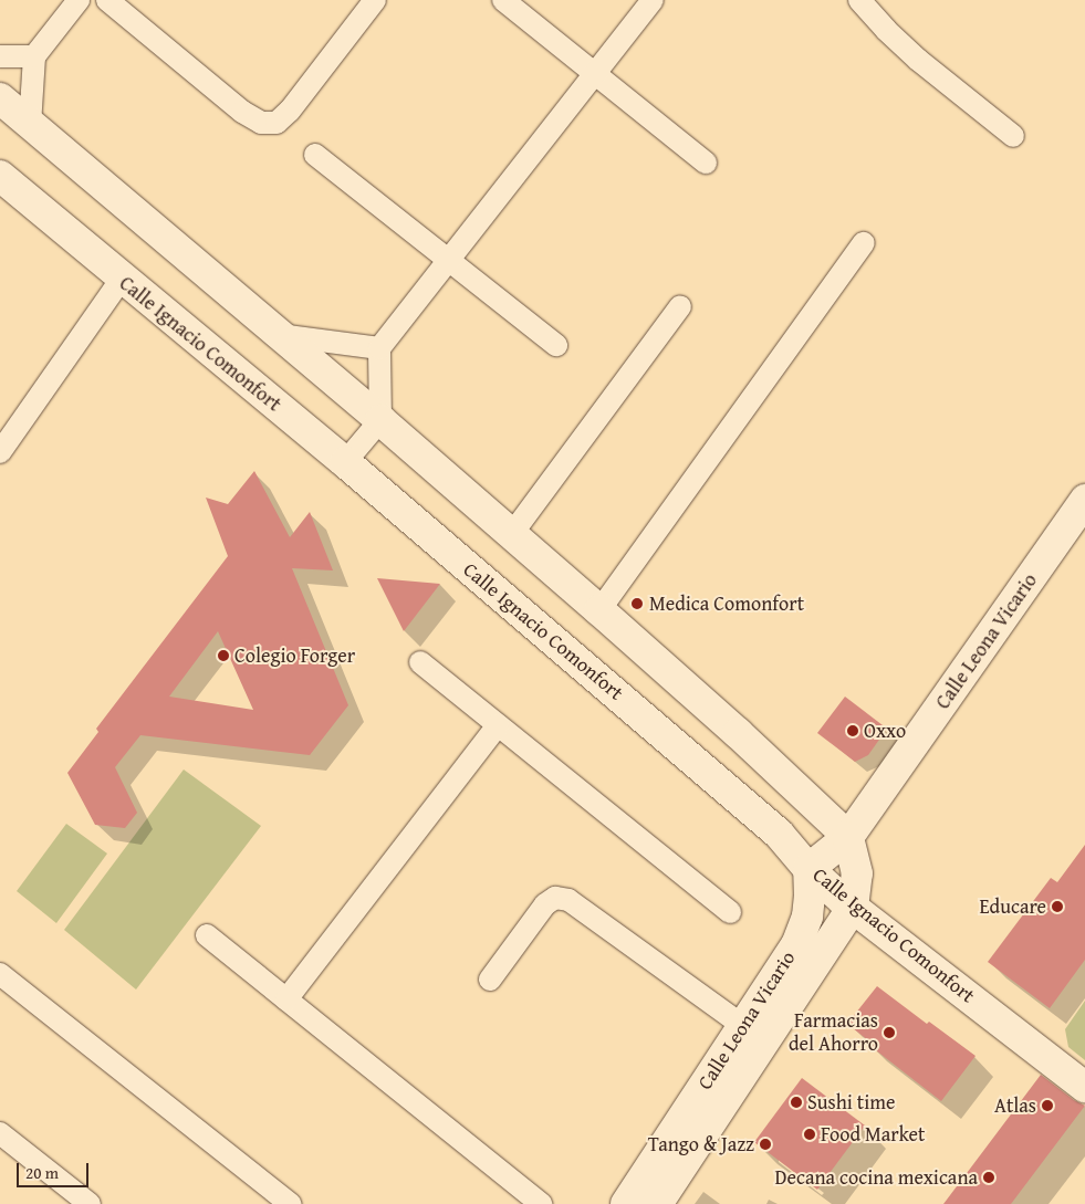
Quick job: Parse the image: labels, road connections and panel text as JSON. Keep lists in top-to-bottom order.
{
  "streets": {
    "main road": ["Calle Ignacio Comonfort", "Calle Leona Vicario"]
  },
  "crossings": [
    ["Calle Ignacio Comonfort", "Calle Leona Vicario"]
  ],
  "places": [
    "Medica Comonfort",
    "Colegio Forger",
    "Oxxo",
    "Educare",
    "Farmacias del Ahorro",
    "Sushi time",
    "Atlas",
    "Food Market",
    "Tango & Jazz",
    "Decana cocina mexicana"
  ],
  "scale_bar": "20 m"
}
